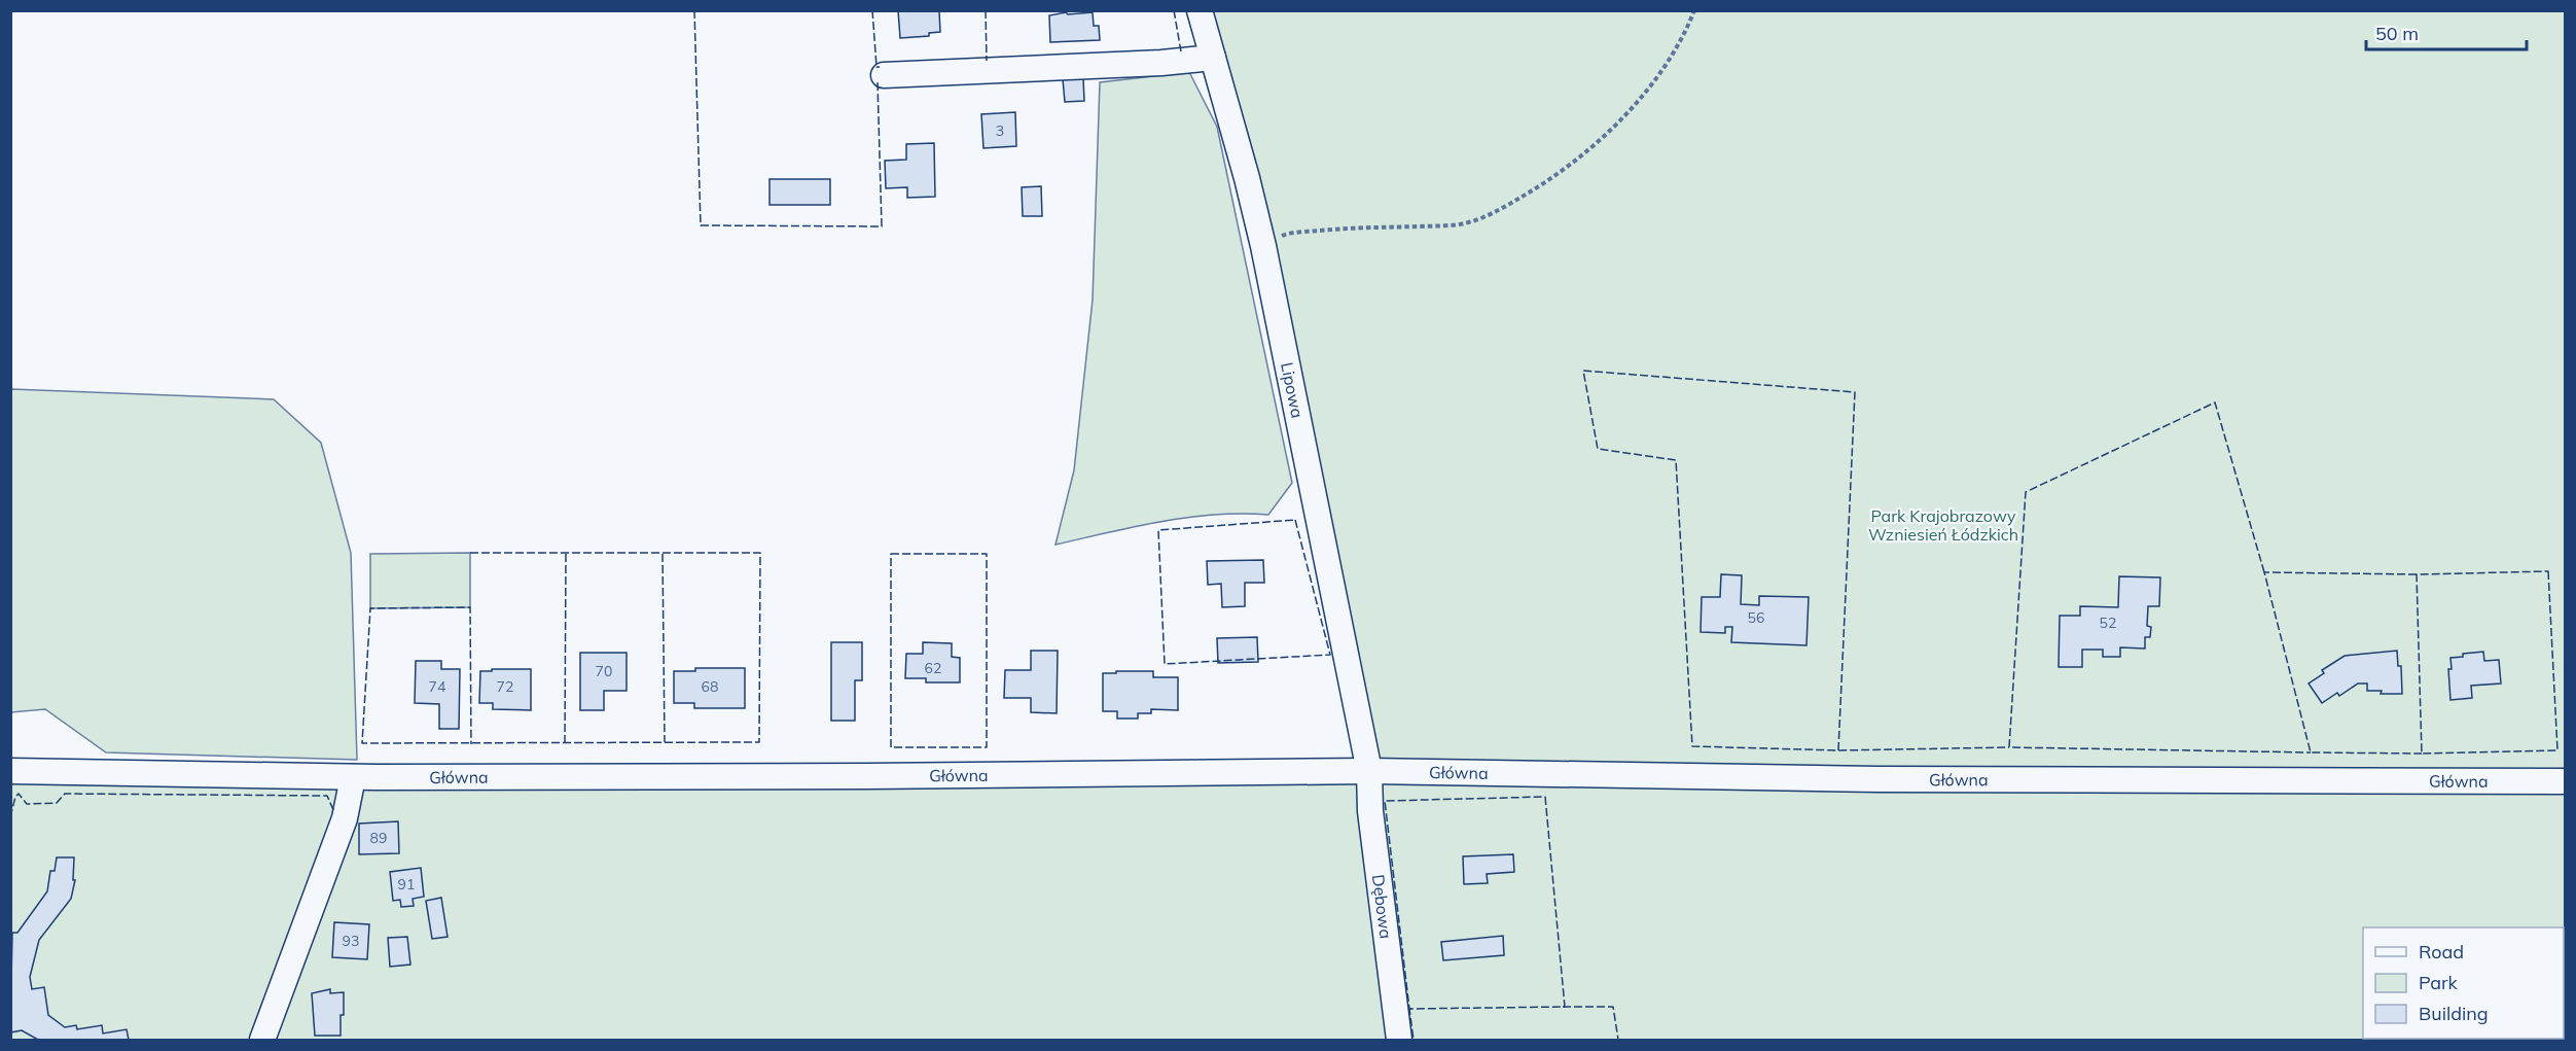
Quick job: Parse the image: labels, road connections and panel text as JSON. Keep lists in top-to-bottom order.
{
  "streets": {
    "street": ["Lipowa", "Główna", "Dębowa"]
  },
  "crossings": [
    ["Lipowa", "Główna"],
    ["Lipowa", "Dębowa"],
    ["Główna", "Dębowa"]
  ],
  "parks": ["Park Krajobrazowy Wzniesień Łódzkich"],
  "house_numbers": [
    "3",
    "56",
    "52",
    "62",
    "70",
    "74",
    "72",
    "68",
    "89",
    "91",
    "93"
  ],
  "legend": ["Road", "Park", "Building"],
  "scale_bar": "50 m"
}
